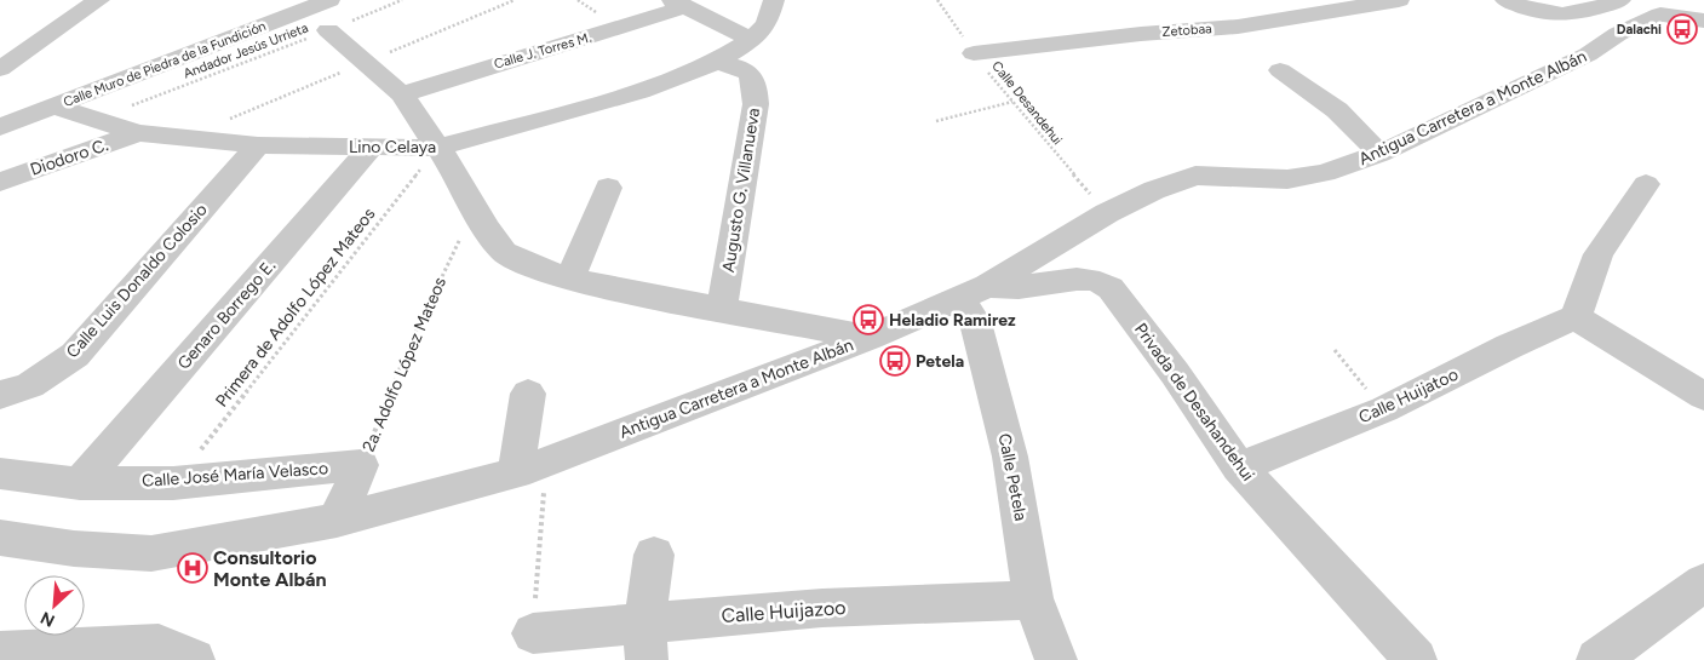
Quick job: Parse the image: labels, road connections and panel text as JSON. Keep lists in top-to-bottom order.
{
  "streets": {
    "street": [
      "Zetobaa",
      "Calle J. Torres M.",
      "Calle Muro de Piedra de la Fundición",
      "Antigua Carretera a Monte Albán",
      "Lino Celaya",
      "Diodoro C.",
      "Augusto G. Villanueva",
      "Calle Luis Donaldo Colosio",
      "Genaro Borrego E.",
      "2a. Adolfo López Mateos",
      "Calle Huijatoo",
      "Privada de Desahandehui",
      "Calle José María Velasco",
      "Calle Petela",
      "Calle Huijazoo"
    ],
    "path": ["Andador Jesús Urrieta", "Calle Desandehui", "Primera de Adolfo López Mateos"]
  },
  "crossings": [
    ["Zetobaa", "Calle Desandehui"],
    ["Andador Jesús Urrieta", "Lino Celaya"],
    ["Calle Muro de Piedra de la Fundición", "Lino Celaya"],
    ["Calle Desandehui", "Antigua Carretera a Monte Albán"],
    ["Antigua Carretera a Monte Albán", "2a. Adolfo López Mateos"],
    ["Antigua Carretera a Monte Albán", "Privada de Desahandehui"],
    ["Antigua Carretera a Monte Albán", "Calle Petela"],
    ["Lino Celaya", "Diodoro C."],
    ["Lino Celaya", "Augusto G. Villanueva"],
    ["Lino Celaya", "Calle Luis Donaldo Colosio"],
    ["Lino Celaya", "Primera de Adolfo López Mateos"],
    ["Lino Celaya", "Genaro Borrego E."],
    ["Primera de Adolfo López Mateos", "Calle José María Velasco"],
    ["Genaro Borrego E.", "Calle José María Velasco"],
    ["2a. Adolfo López Mateos", "Calle José María Velasco"],
    ["Calle Huijatoo", "Privada de Desahandehui"],
    ["Privada de Desahandehui", "Calle Petela"],
    ["Calle Petela", "Calle Huijazoo"]
  ],
  "places": {
    "bus stop": ["Dalachi", "Heladio Ramirez", "Petela"],
    "hospital": ["Consultorio Monte Albán"]
  },
  "north": "bottom left"
}
